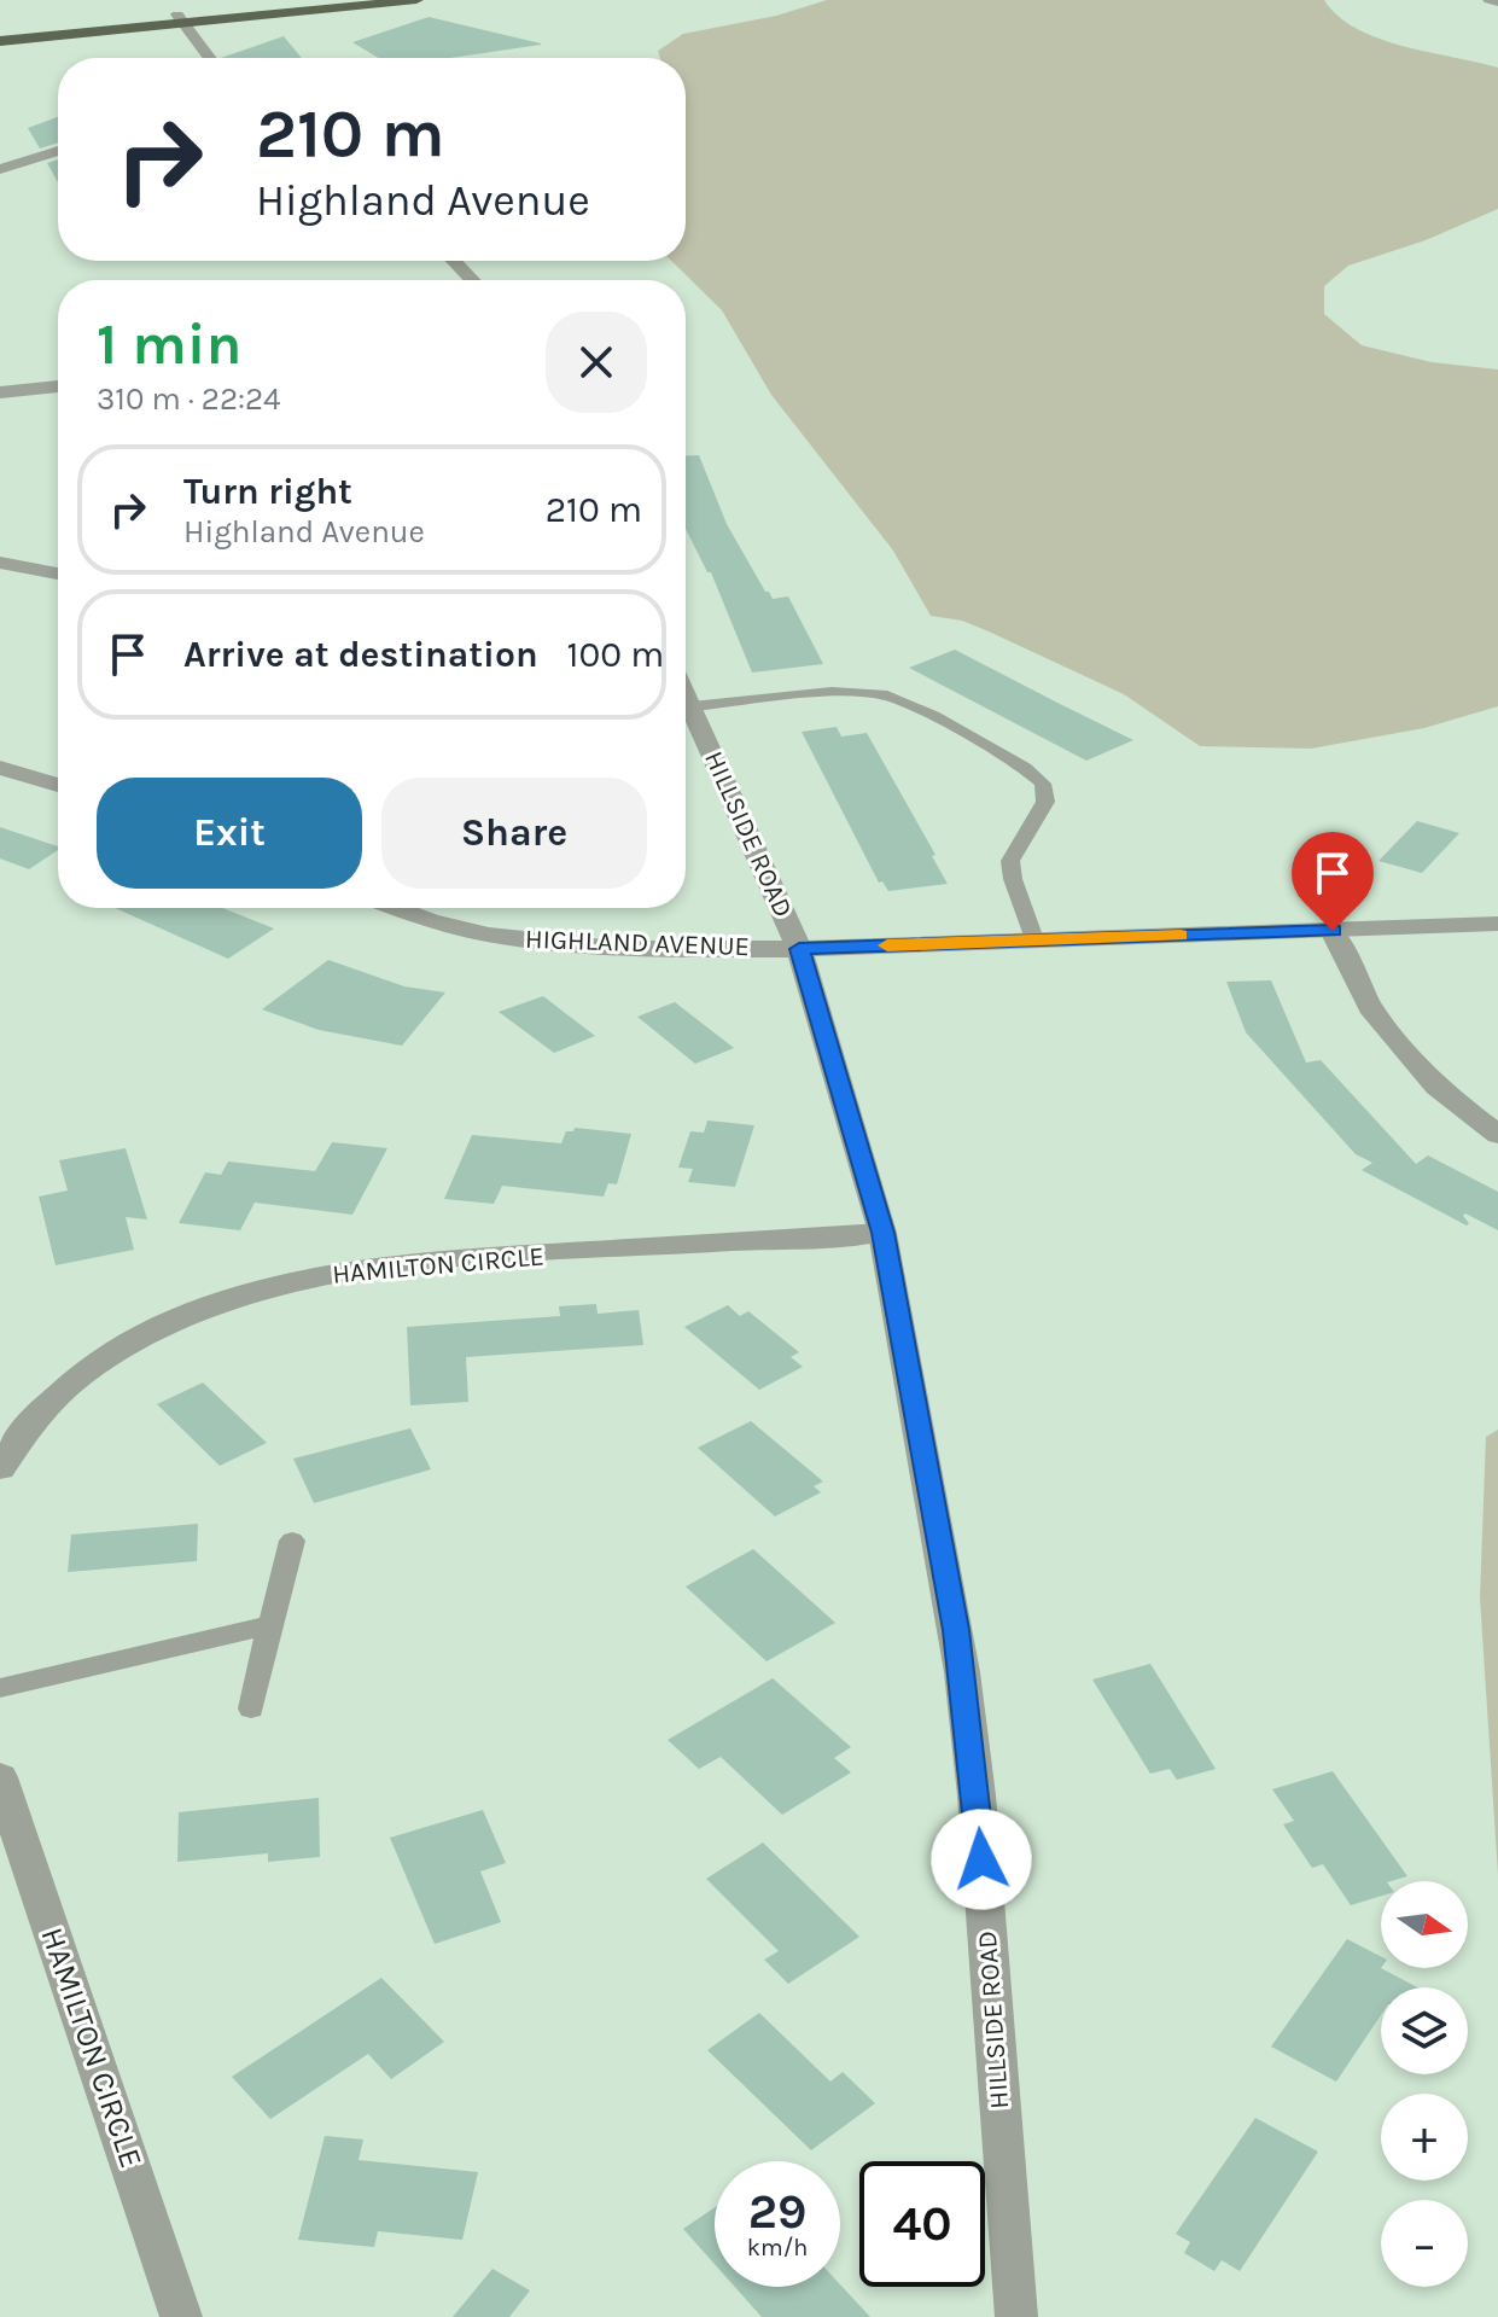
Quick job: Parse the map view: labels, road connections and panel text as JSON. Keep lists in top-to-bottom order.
{
  "streets": {
    "street": ["HILLSIDE ROAD", "HIGHLAND AVENUE", "HAMILTON CIRCLE"]
  },
  "crossings": [
    ["HILLSIDE ROAD", "HIGHLAND AVENUE"],
    ["HILLSIDE ROAD", "HAMILTON CIRCLE"]
  ],
  "north": "right",
  "page": {
    "turn": ["210 m", "Highland Avenue"],
    "heading": ["1 min", "310 m · 22:24"],
    "list": [
      {
        "name": "Turn right",
        "note": "Highland Avenue",
        "value": "210 m"
      },
      {
        "name": "Arrive at destination",
        "value": "100 m"
      }
    ],
    "buttons": ["Exit", "Share"],
    "map_buttons": ["+", "−"],
    "speed": "29 km/h",
    "limit": "40"
  }
}
